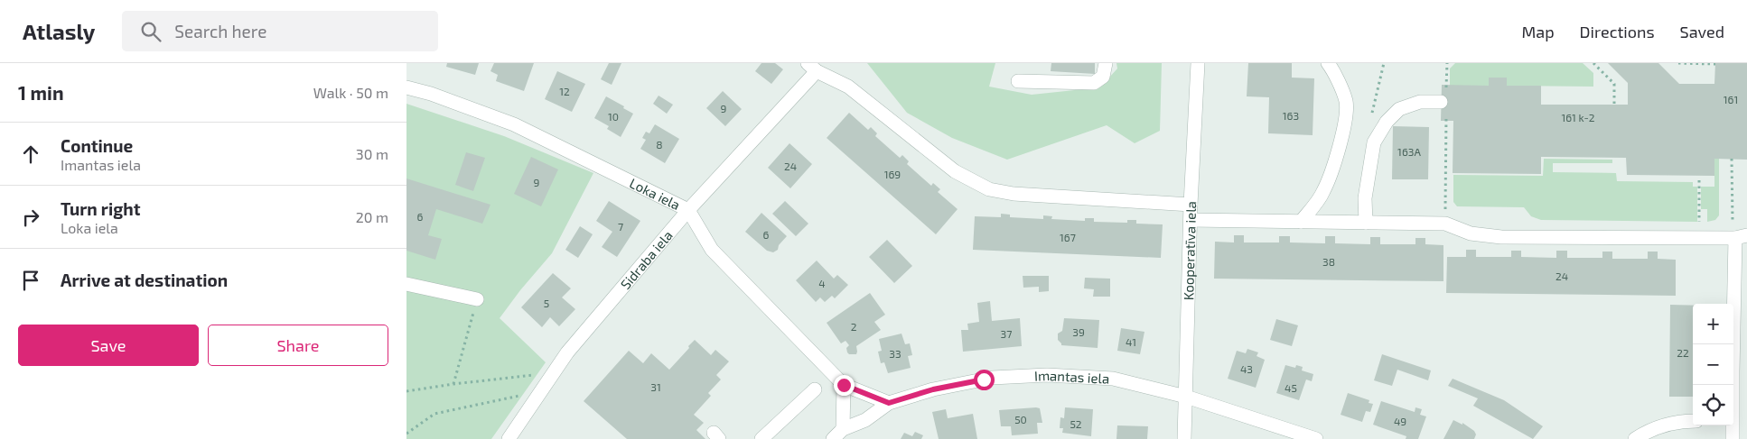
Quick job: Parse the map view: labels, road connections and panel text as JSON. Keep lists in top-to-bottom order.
{
  "streets": {
    "street": [
      "Loka iela",
      "Kooperatīva iela",
      "Sidraba iela",
      "Imantas iela"
    ]
  },
  "crossings": [
    ["Loka iela", "Sidraba iela"],
    ["Loka iela", "Imantas iela"],
    ["Kooperatīva iela", "Imantas iela"]
  ],
  "house_numbers": [
    "12",
    "161",
    "9",
    "163",
    "10",
    "161 k-2",
    "8",
    "163A",
    "24",
    "169",
    "9",
    "6",
    "7",
    "6",
    "167",
    "38",
    "24",
    "4",
    "5",
    "2",
    "39",
    "37",
    "41",
    "22",
    "33",
    "43",
    "31",
    "45",
    "50",
    "49",
    "52"
  ],
  "page": {
    "header": "Atlasly",
    "search": "Search here",
    "nav": ["Map", "Directions", "Saved"],
    "heading": ["1 min", "Walk · 50 m"],
    "list": [
      ["Continue", "Imantas iela", "30 m"],
      ["Turn right", "Loka iela", "20 m"],
      "Arrive at destination"
    ],
    "map_buttons": ["+", "−"],
    "buttons": ["Save", "Share"]
  }
}
